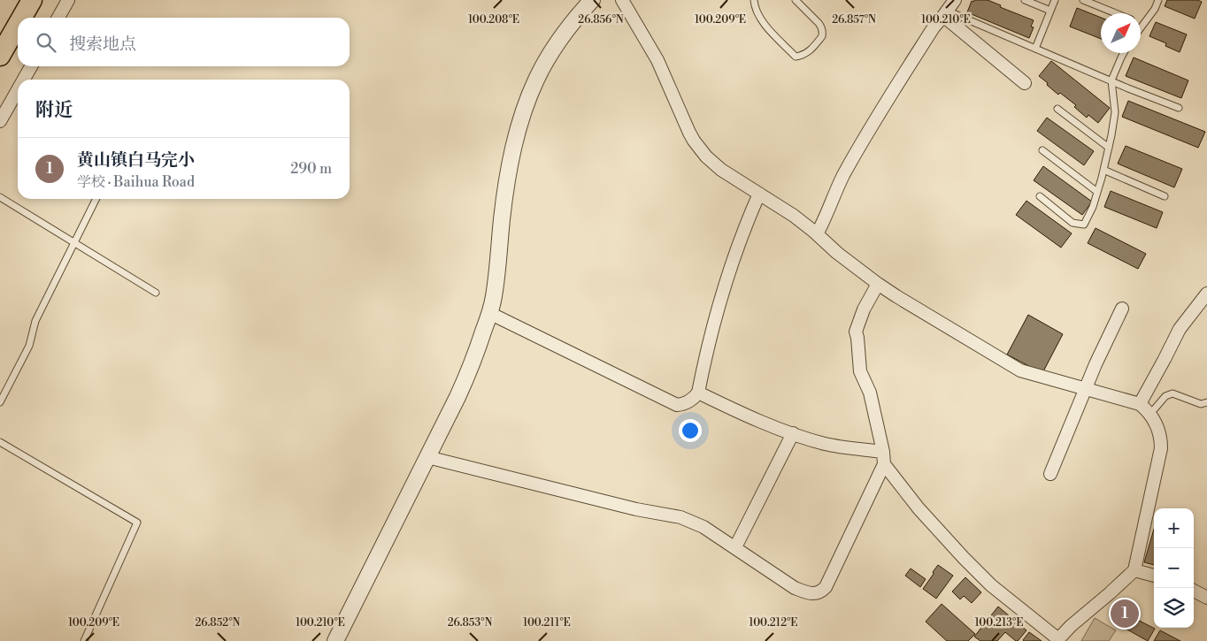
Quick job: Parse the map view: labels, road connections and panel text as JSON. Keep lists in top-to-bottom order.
{
  "north": "top right",
  "page": {
    "search": "搜索地点",
    "heading": "附近",
    "list": [
      {
        "mark": "1",
        "name": "黄山镇白马完小",
        "note": "学校 · Baihua Road",
        "value": "290 m"
      }
    ],
    "map_buttons": ["+", "−"],
    "pins": "1"
  },
  "coordinates": [
    "100.208°E",
    "26.856°N",
    "100.209°E",
    "26.857°N",
    "100.210°E",
    "26.852°N",
    "100.213°E",
    "26.853°N",
    "100.211°E",
    "100.212°E"
  ]
}
